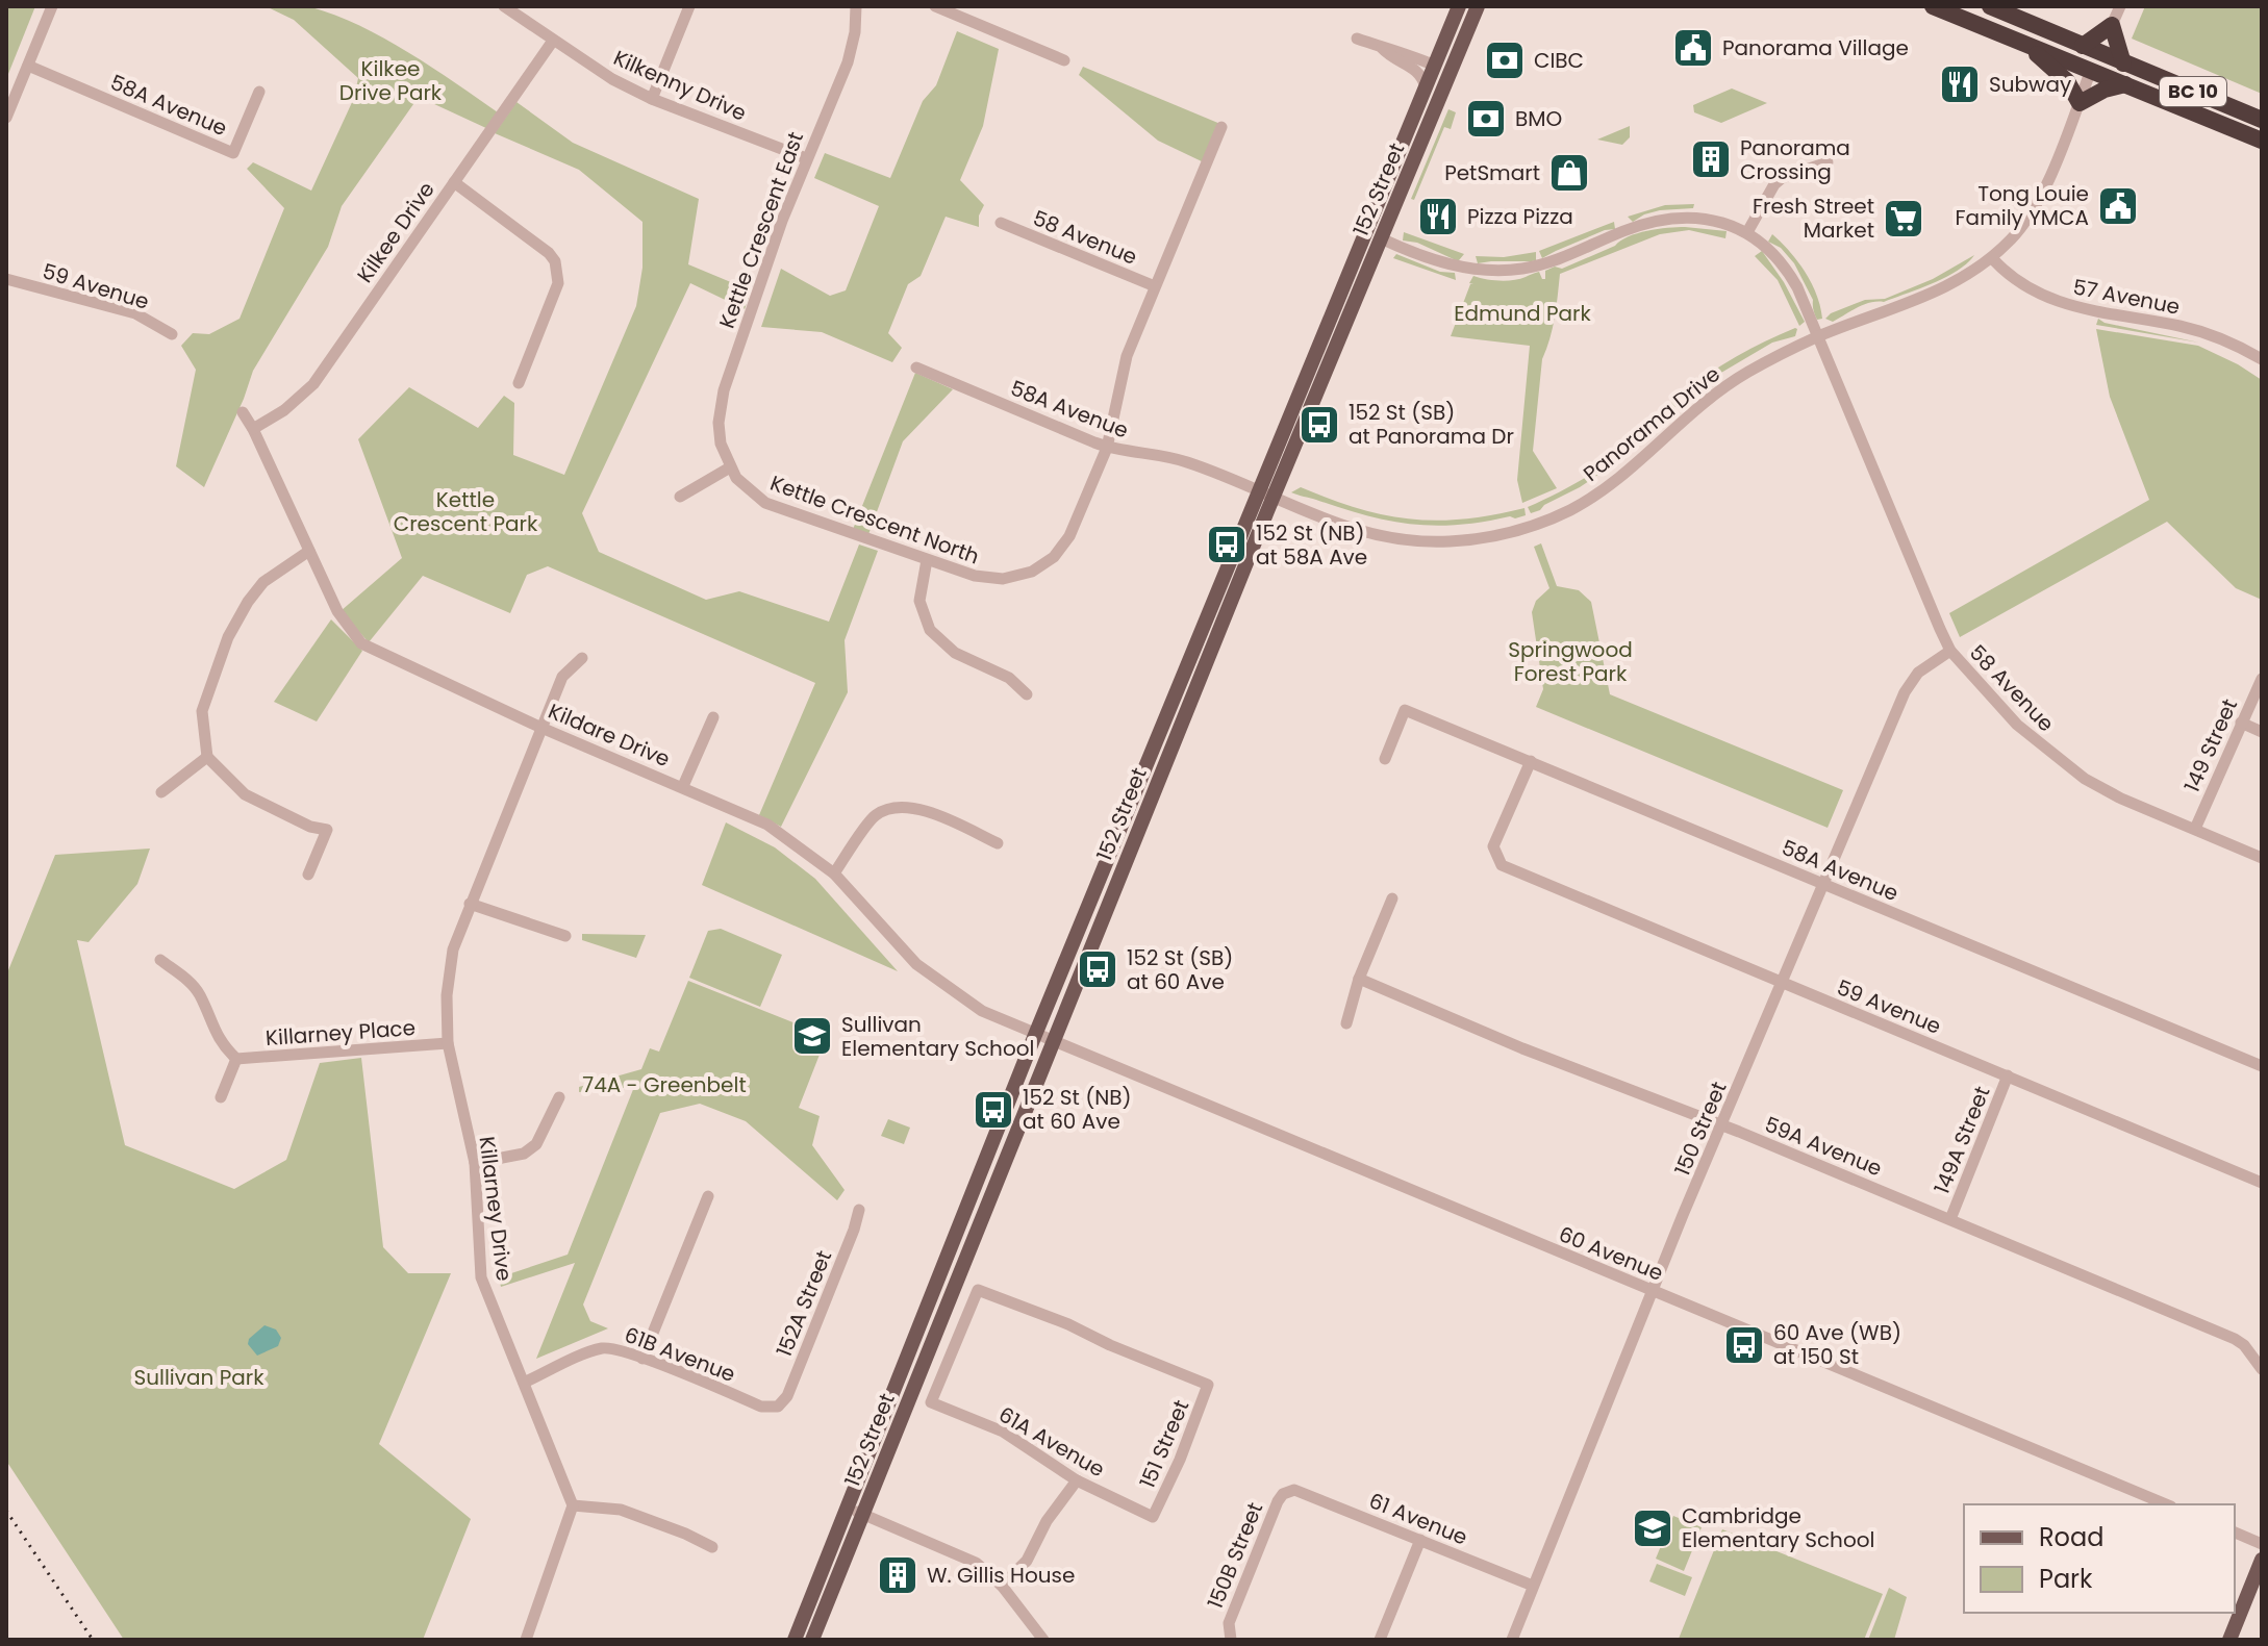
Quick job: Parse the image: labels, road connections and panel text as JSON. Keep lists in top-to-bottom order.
{
  "streets": {
    "highway": ["BC 10"],
    "main road": ["152 Street"],
    "street": [
      "Kilkenny Drive",
      "58A Avenue",
      "Kettle Crescent East",
      "Kilkee Drive",
      "58 Avenue",
      "59 Avenue",
      "57 Avenue",
      "Panorama Drive",
      "Kettle Crescent North",
      "Kildare Drive",
      "149 Street",
      "Killarney Place",
      "150 Street",
      "149A Street",
      "59A Avenue",
      "Killarney Drive",
      "60 Avenue",
      "152A Street",
      "61B Avenue",
      "61A Avenue",
      "151 Street",
      "61 Avenue",
      "150B Street"
    ]
  },
  "crossings": [
    ["Kilkenny Drive", "Kettle Crescent East"],
    ["Kilkenny Drive", "Kilkee Drive"],
    ["BC 10", "Panorama Drive"],
    ["58A Avenue", "152 Street"],
    ["58A Avenue", "59 Avenue"],
    ["58A Avenue", "Panorama Drive"],
    ["58A Avenue", "Kettle Crescent North"],
    ["58A Avenue", "150 Street"],
    ["152 Street", "Panorama Drive"],
    ["152 Street", "Kildare Drive"],
    ["152 Street", "60 Avenue"],
    ["Kettle Crescent East", "Kettle Crescent North"],
    ["Kilkee Drive", "Kildare Drive"],
    ["58 Avenue", "Panorama Drive"],
    ["58 Avenue", "149 Street"],
    ["58 Avenue", "150 Street"],
    ["59 Avenue", "150 Street"],
    ["59 Avenue", "149A Street"],
    ["57 Avenue", "Panorama Drive"],
    ["Kildare Drive", "Killarney Drive"],
    ["Kildare Drive", "60 Avenue"],
    ["Killarney Place", "Killarney Drive"],
    ["150 Street", "59A Avenue"],
    ["150 Street", "60 Avenue"],
    ["150 Street", "61 Avenue"],
    ["149A Street", "59A Avenue"],
    ["Killarney Drive", "61B Avenue"],
    ["152A Street", "61B Avenue"],
    ["61A Avenue", "151 Street"],
    ["61 Avenue", "150B Street"]
  ],
  "parks": [
    "Kilkee Drive Park",
    "Edmund Park",
    "Kettle Crescent Park",
    "Springwood Forest Park",
    "74A - Greenbelt",
    "Sullivan Park"
  ],
  "places": {
    "public building": ["Panorama Village", "Tong Louie Family YMCA"],
    "bank": ["CIBC", "BMO"],
    "restaurant": ["Subway", "Pizza Pizza"],
    "building": ["Panorama Crossing", "W. Gillis House"],
    "shop": ["PetSmart"],
    "supermarket": ["Fresh Street Market"],
    "bus stop": [
      "152 St (SB) at Panorama Dr",
      "152 St (NB) at 58A Ave",
      "152 St (SB) at 60 Ave",
      "152 St (NB) at 60 Ave",
      "60 Ave (WB) at 150 St"
    ],
    "school or university": ["Sullivan Elementary School", "Cambridge Elementary School"]
  },
  "legend": ["Road", "Park"]
}
